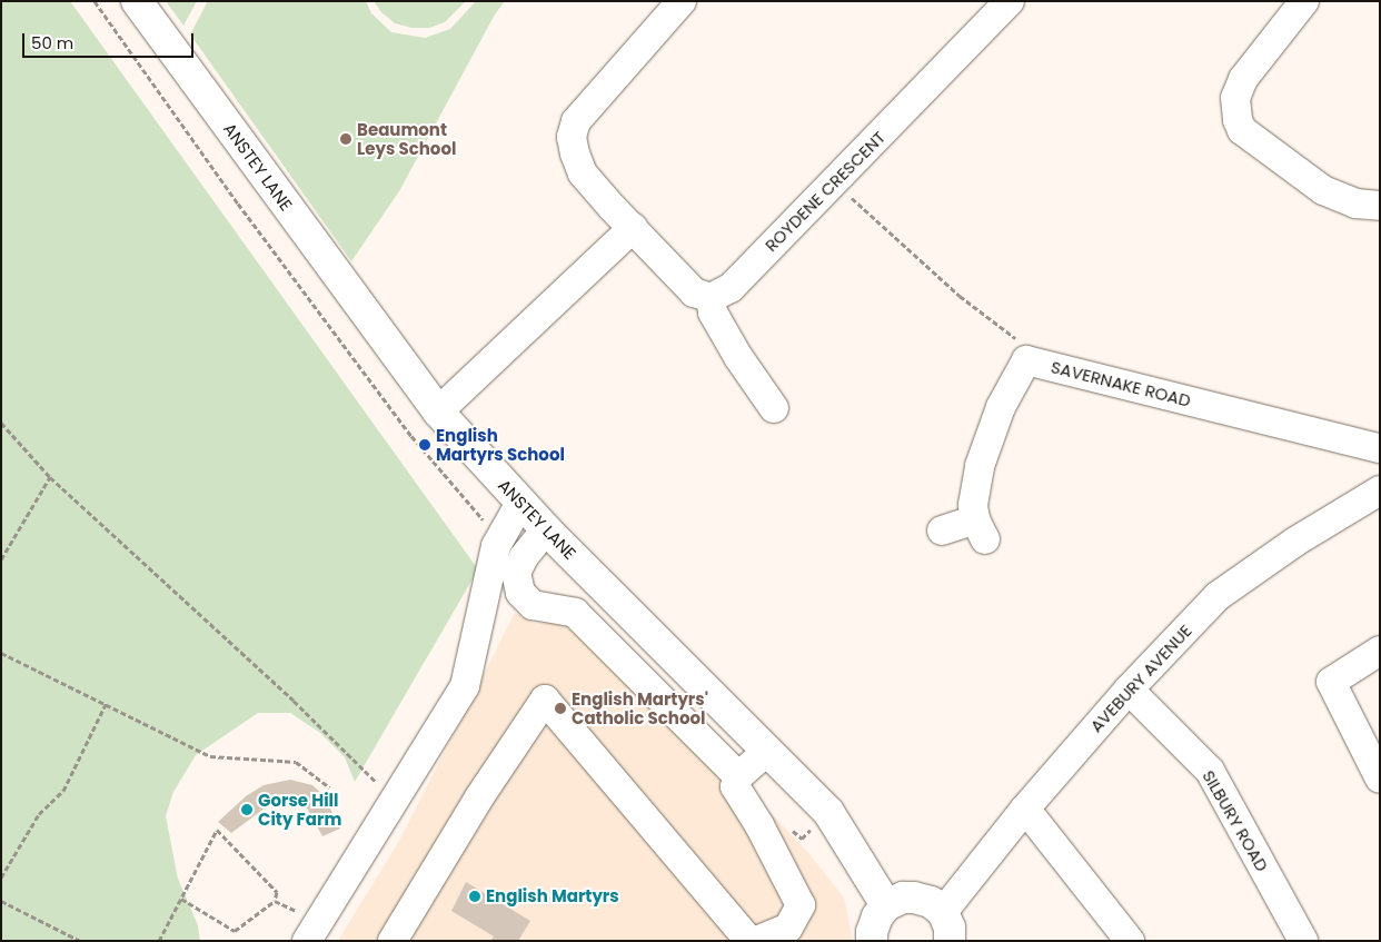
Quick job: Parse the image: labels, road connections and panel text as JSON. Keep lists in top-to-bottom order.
{
  "streets": {
    "main road": ["ANSTEY LANE"],
    "street": [
      "ROYDENE CRESCENT",
      "SAVERNAKE ROAD",
      "AVEBURY AVENUE",
      "SILBURY ROAD"
    ]
  },
  "crossings": [
    ["AVEBURY AVENUE", "SILBURY ROAD"]
  ],
  "places": [
    "Beaumont Leys School",
    "English Martyrs School",
    "English Martyrs' Catholic School",
    "Gorse Hill City Farm",
    "English Martyrs"
  ],
  "scale_bar": "50 m"
}
